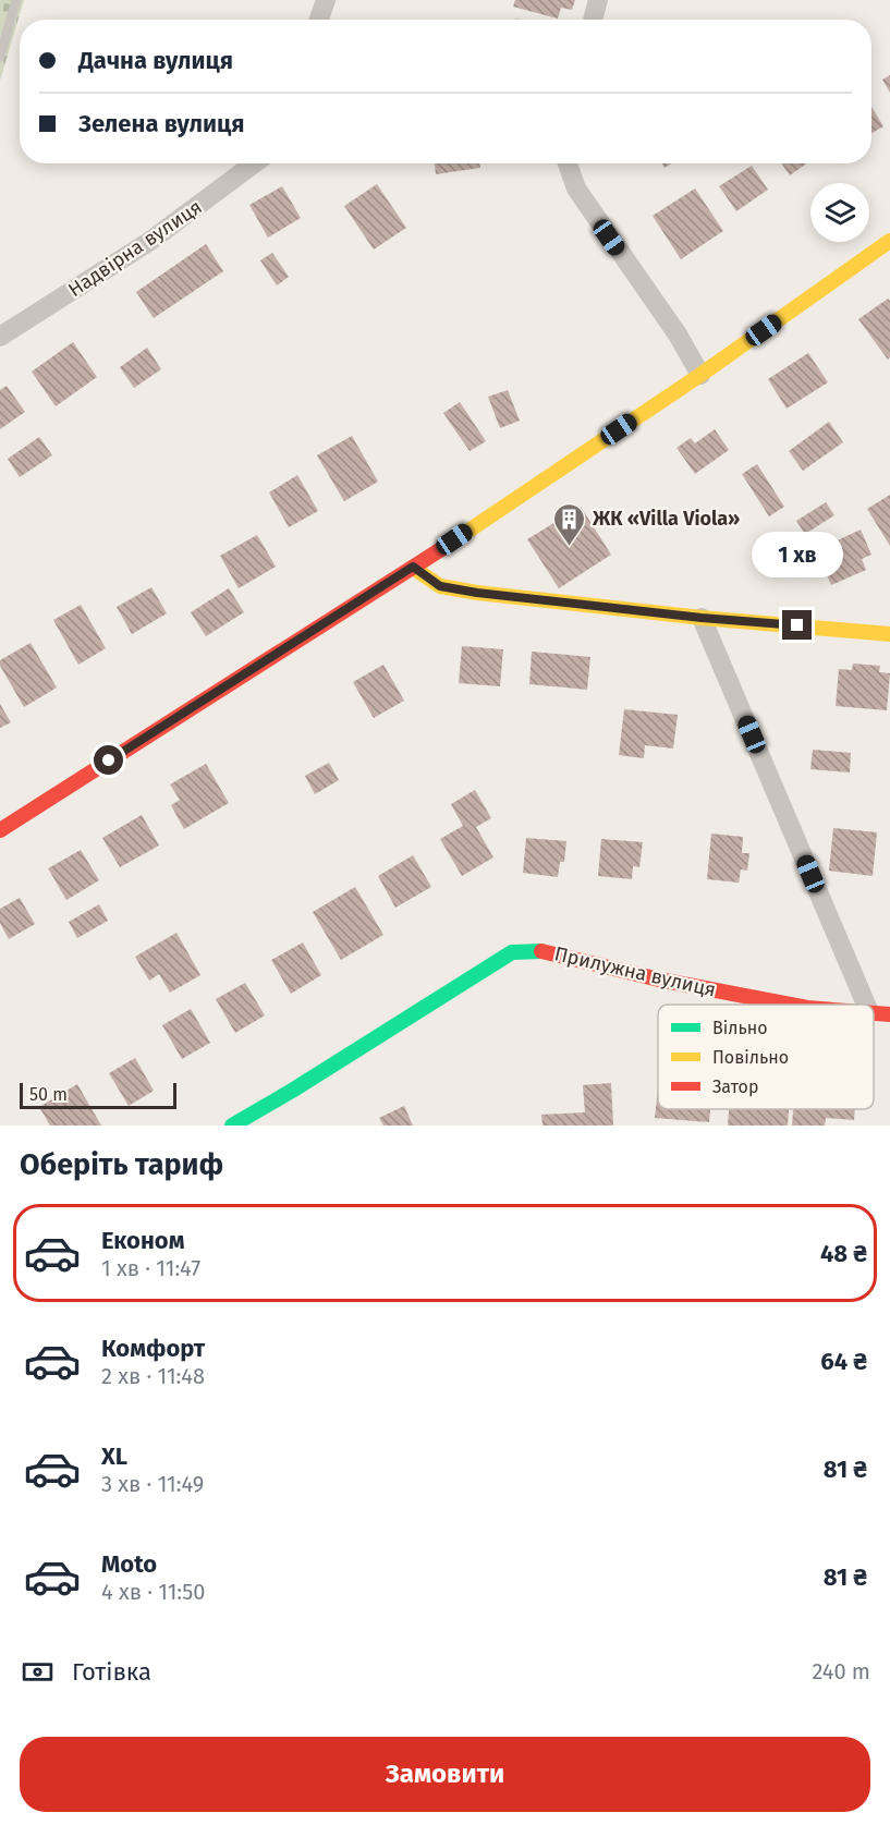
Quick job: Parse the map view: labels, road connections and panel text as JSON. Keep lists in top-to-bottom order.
{
  "streets": {
    "street": ["Надвірна вулиця", "Прилужна вулиця"]
  },
  "places": {
    "building": ["ЖК «Villa Viola»"]
  },
  "legend": ["Вільно", "Повільно", "Затор"],
  "scale_bar": "50 m",
  "page": {
    "banner": ["Дачна вулиця", "Зелена вулиця"],
    "bubble": "1 хв",
    "scale": "50 m",
    "heading": "Оберіть тариф",
    "list": [
      {
        "name": "Економ",
        "note": "1 хв · 11:47",
        "value": "48 ₴"
      },
      {
        "name": "Комфорт",
        "note": "2 хв · 11:48",
        "value": "64 ₴"
      },
      {
        "name": "XL",
        "note": "3 хв · 11:49",
        "value": "81 ₴"
      },
      {
        "name": "Moto",
        "note": "4 хв · 11:50",
        "value": "81 ₴"
      }
    ],
    "pay": ["Готівка", "240 m"],
    "buttons": "Замовити"
  }
}
